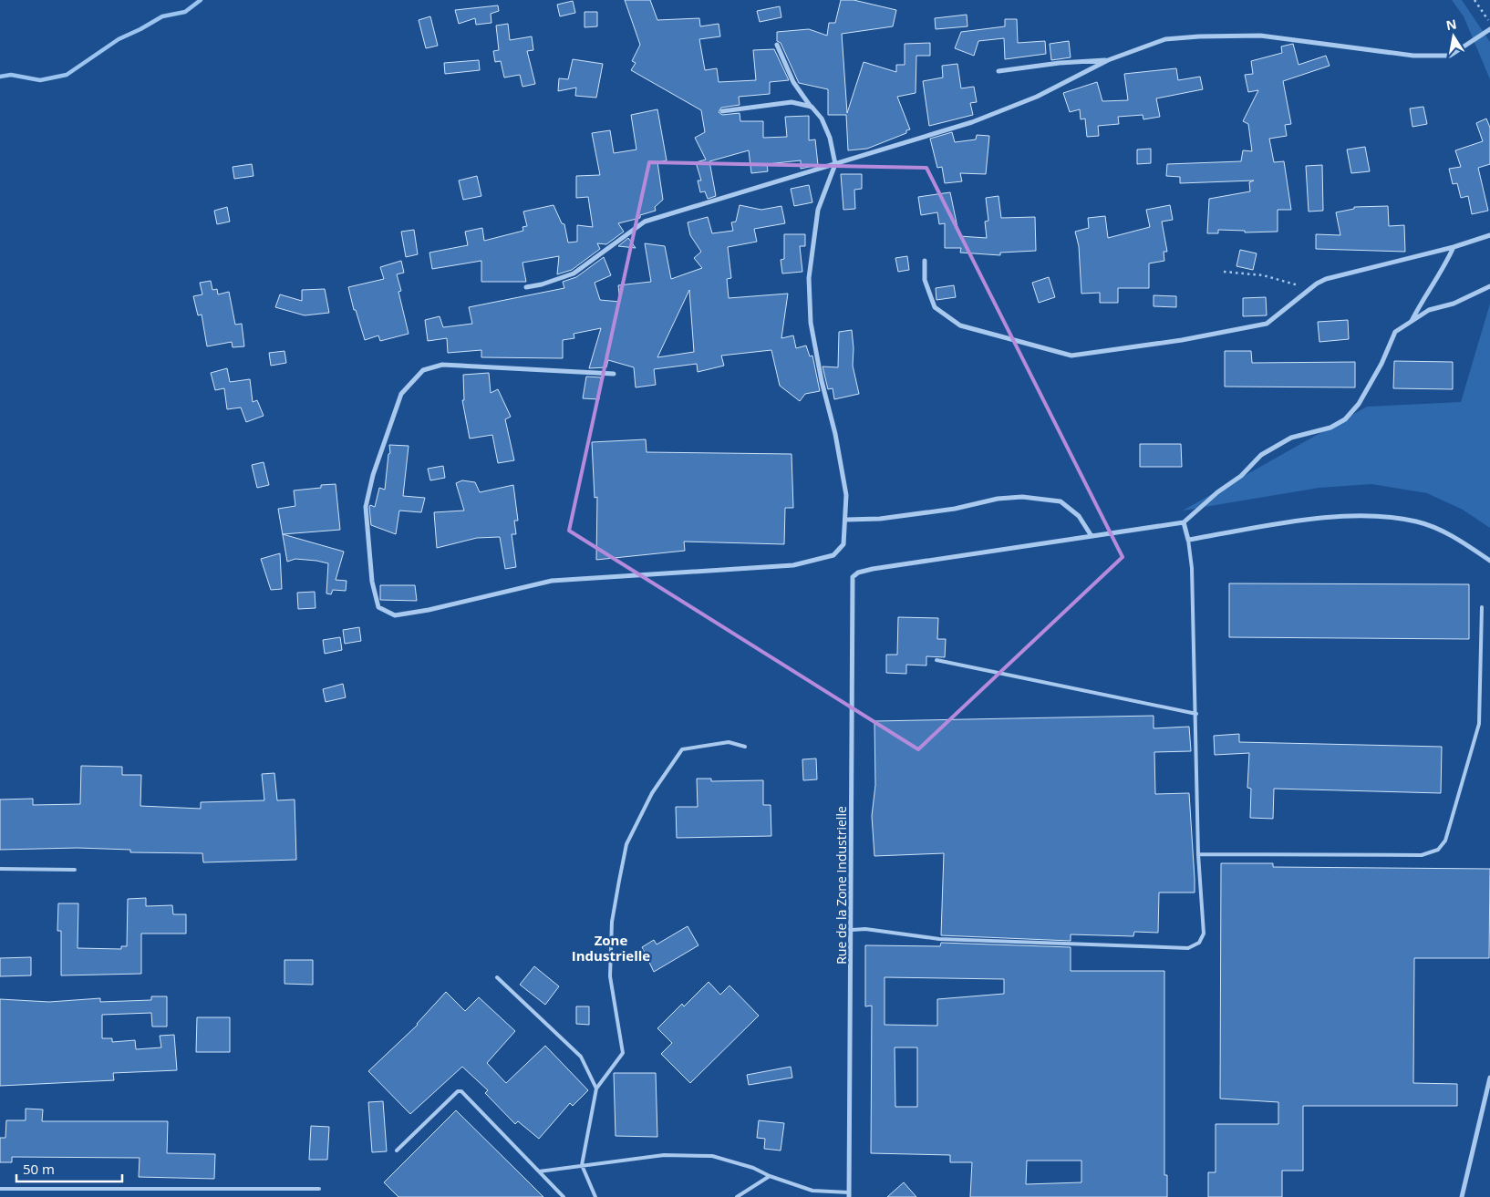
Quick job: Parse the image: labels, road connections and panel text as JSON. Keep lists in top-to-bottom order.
{
  "streets": {
    "street": ["Rue de la Zone Industrielle"]
  },
  "districts": ["Zone Industrielle"],
  "scale_bar": "50 m",
  "north": "top"
}
